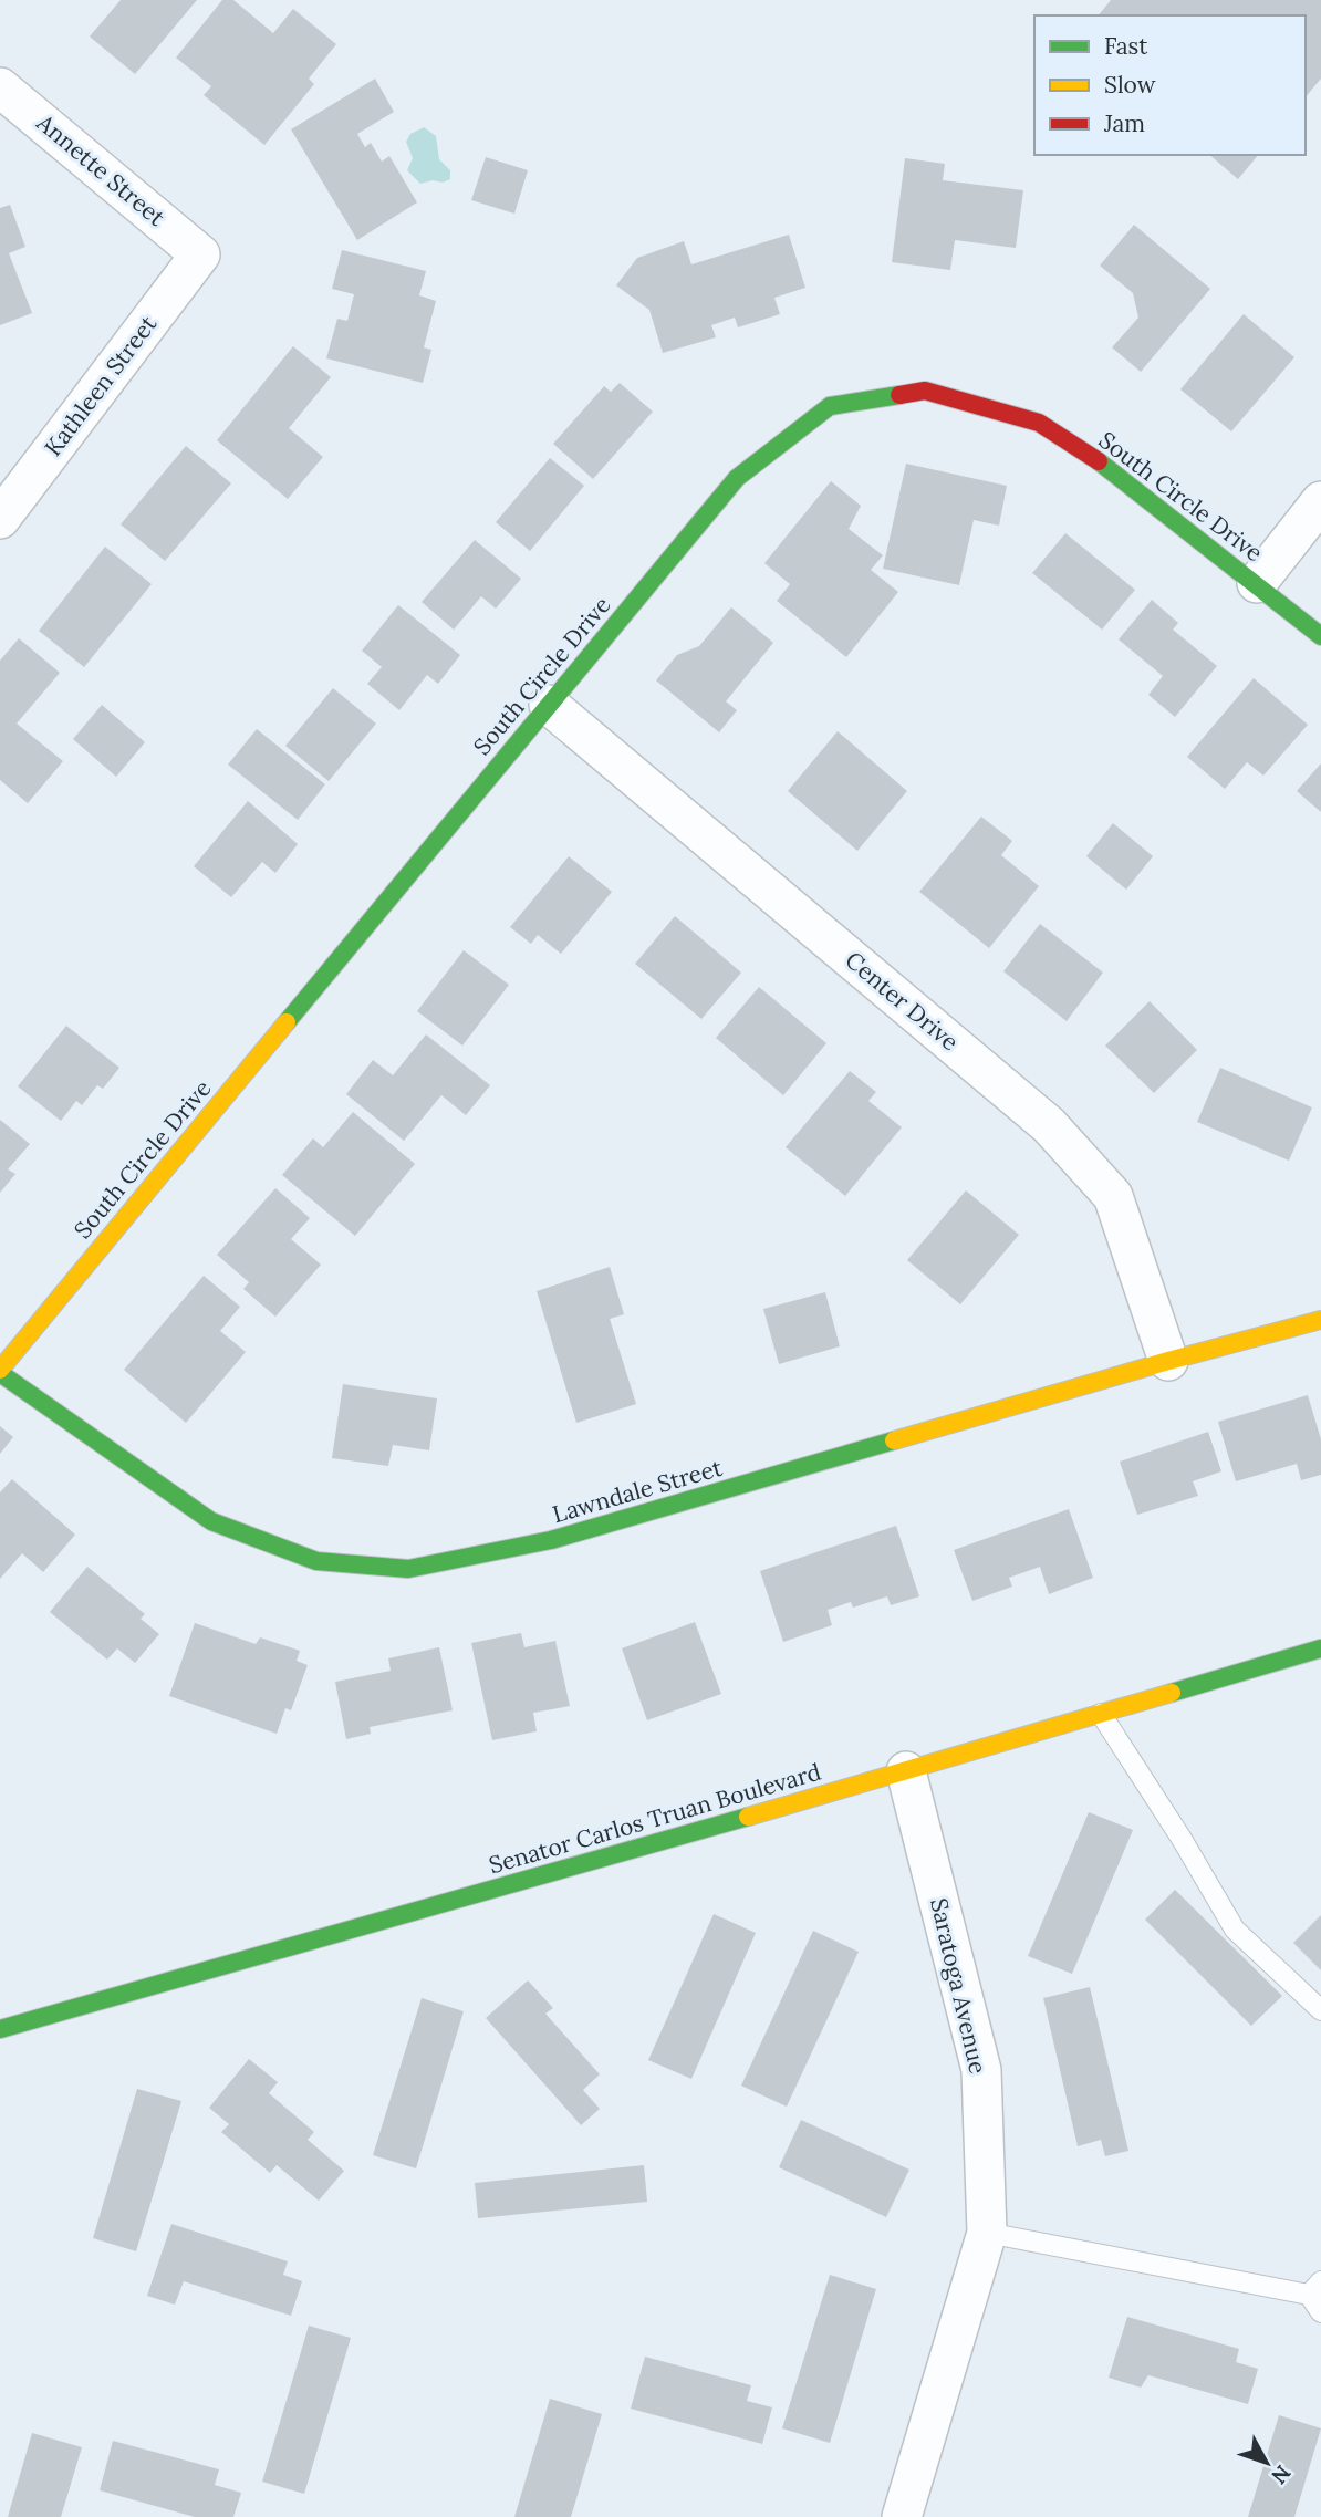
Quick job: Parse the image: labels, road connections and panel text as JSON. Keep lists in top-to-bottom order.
{
  "streets": {
    "street": [
      "Annette Street",
      "Kathleen Street",
      "South Circle Drive",
      "Center Drive",
      "Lawndale Street",
      "Senator Carlos Truan Boulevard",
      "Saratoga Avenue"
    ]
  },
  "crossings": [
    ["Annette Street", "Kathleen Street"],
    ["South Circle Drive", "Center Drive"],
    ["South Circle Drive", "Lawndale Street"],
    ["Center Drive", "Lawndale Street"],
    ["Senator Carlos Truan Boulevard", "Saratoga Avenue"]
  ],
  "legend": ["Fast", "Slow", "Jam"],
  "north": "bottom right"
}
